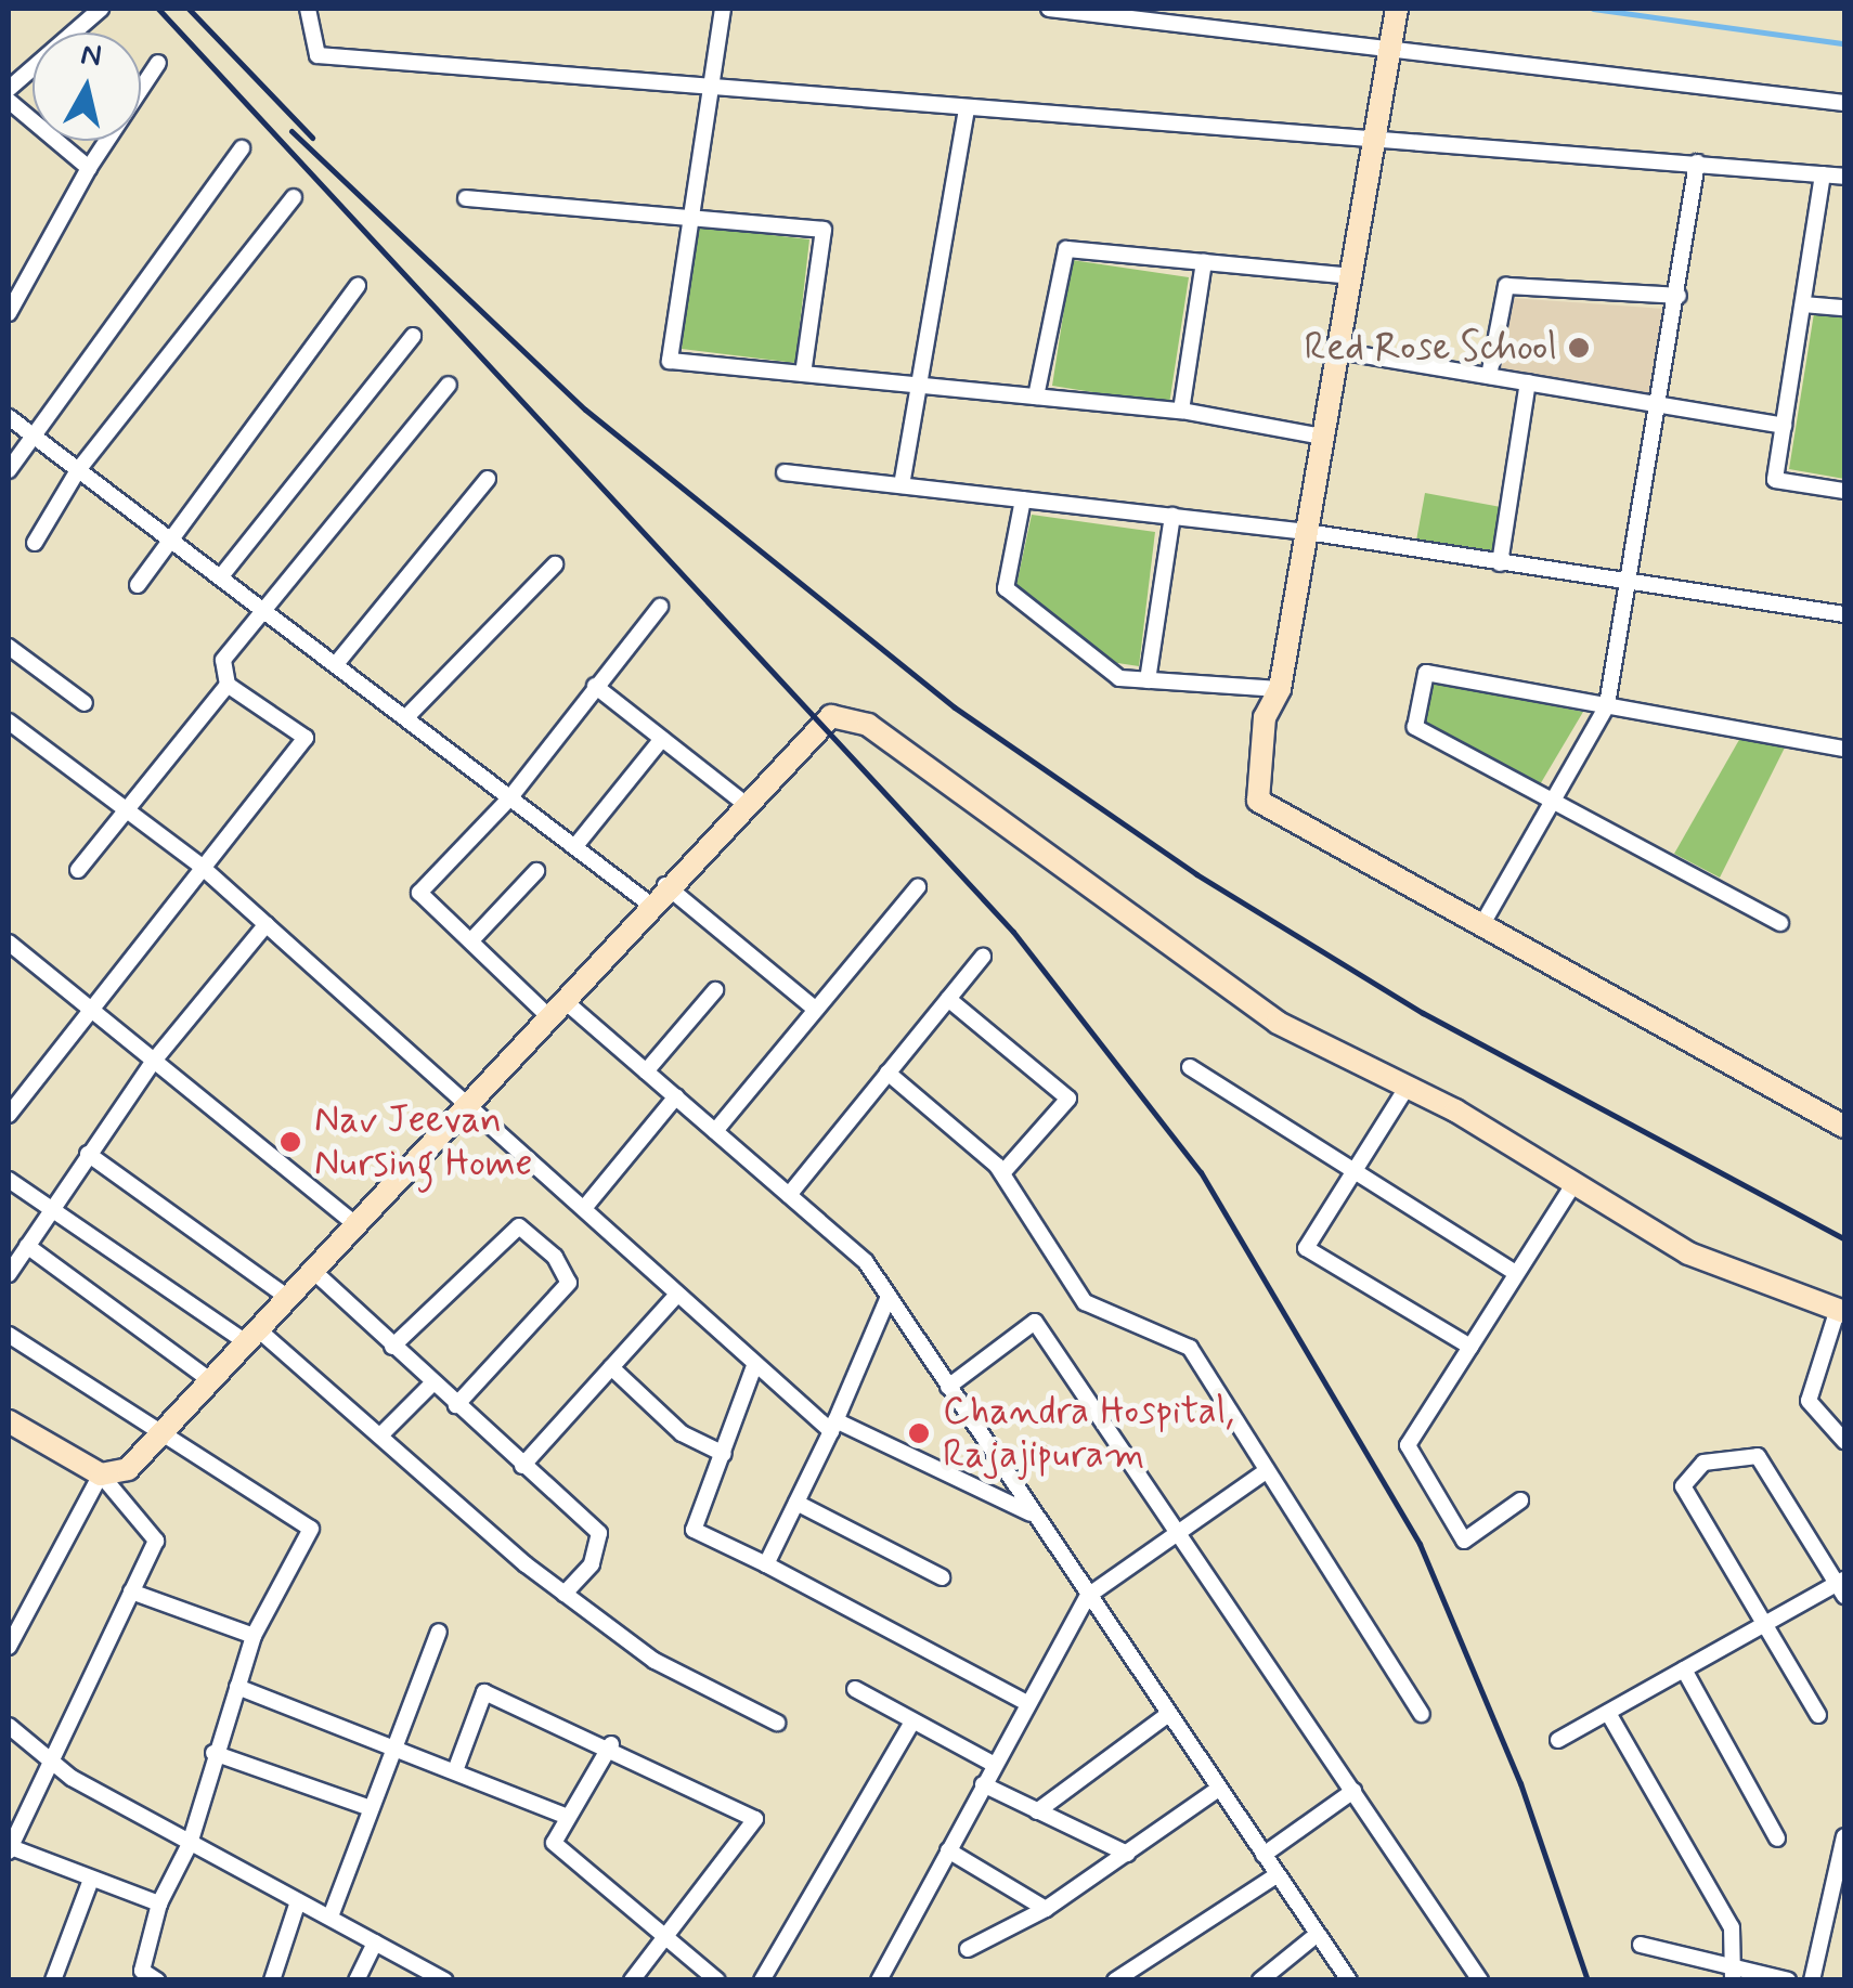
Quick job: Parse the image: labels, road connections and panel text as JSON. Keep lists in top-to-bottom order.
{
  "places": ["Red Rose School", "Nav Jeevan Nursing Home", "Chandra Hospital, Rajajipuram"],
  "north": "top"
}
